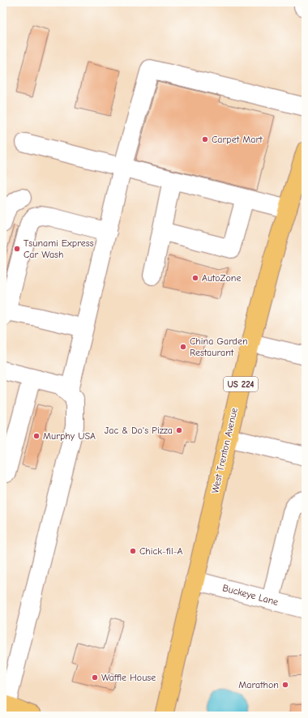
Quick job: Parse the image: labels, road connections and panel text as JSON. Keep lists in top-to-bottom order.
{
  "streets": {
    "main road": ["US 224", "West Trenton Avenue"],
    "street": ["Buckeye Lane"]
  },
  "crossings": [
    ["West Trenton Avenue", "Buckeye Lane"]
  ],
  "places": [
    "Carpet Mart",
    "Tsunami Express Car Wash",
    "AutoZone",
    "China Garden Restaurant",
    "Jac & Do's Pizza",
    "Murphy USA",
    "Chick-fil-A",
    "Waffle House",
    "Marathon"
  ]
}
